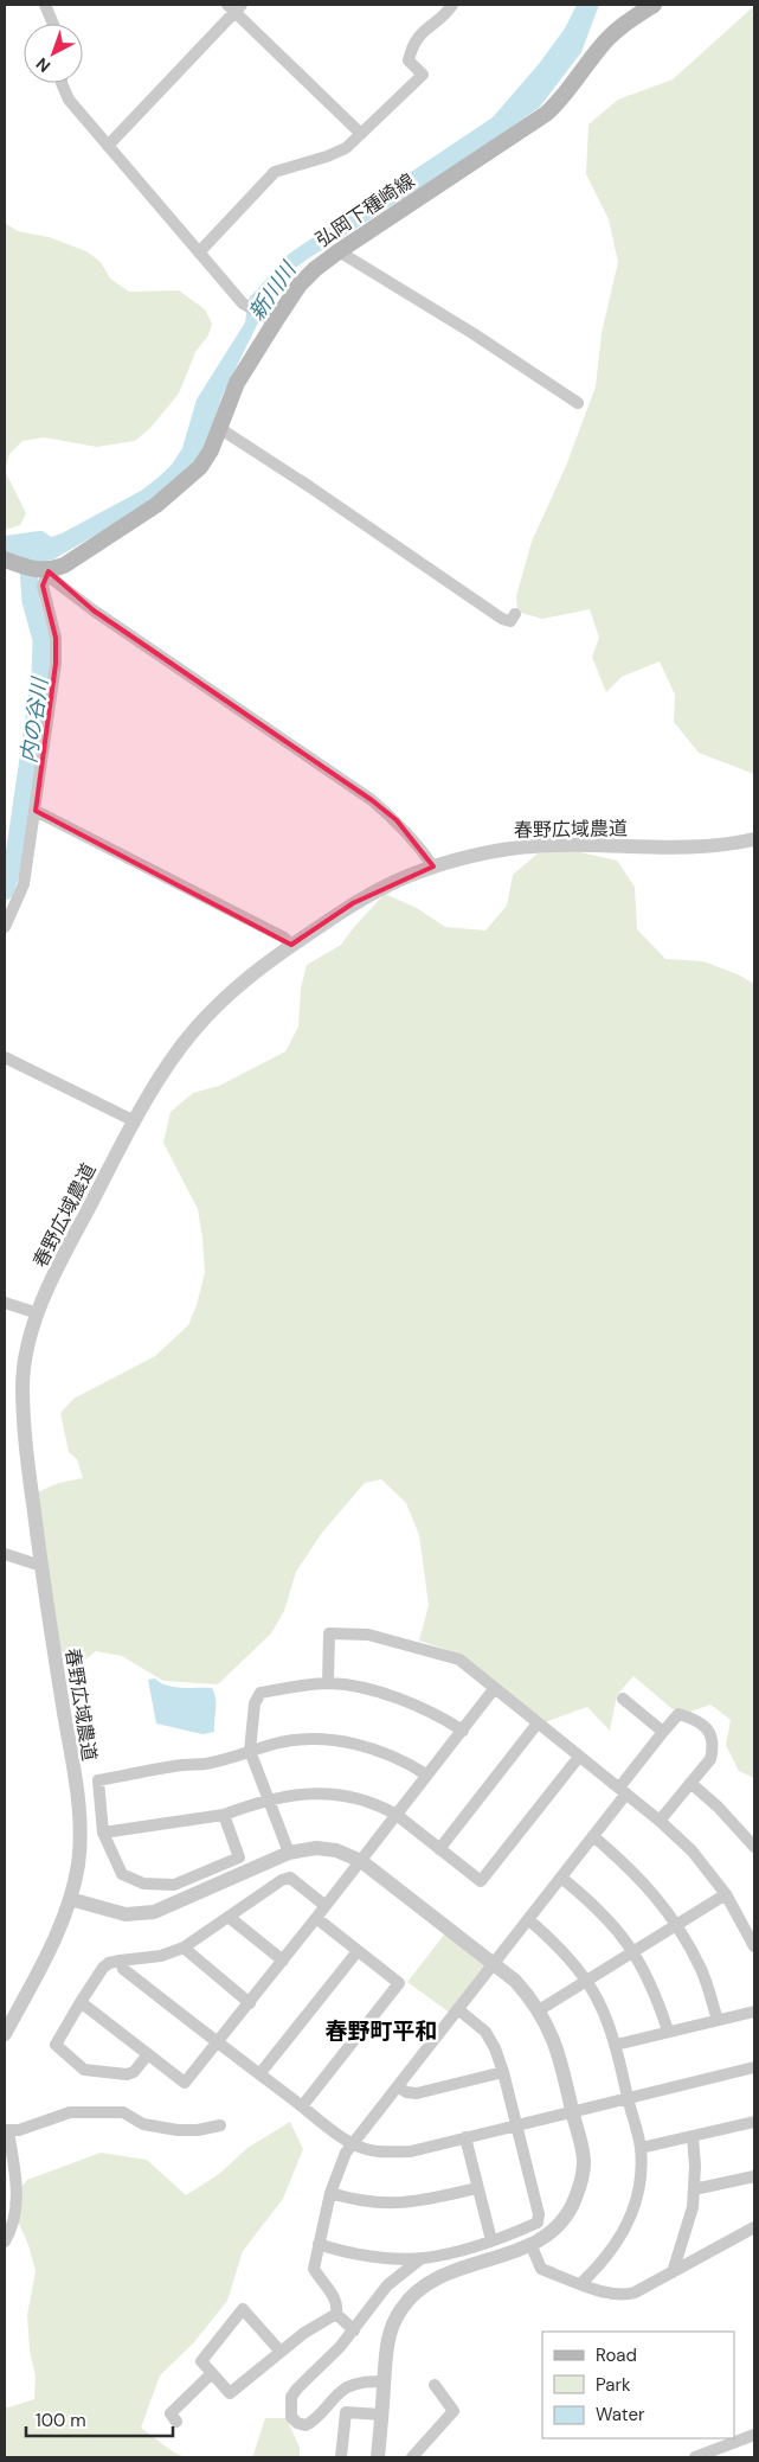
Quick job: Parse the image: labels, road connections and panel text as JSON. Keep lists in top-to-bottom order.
{
  "streets": {
    "main road": ["弘岡下種崎線"],
    "street": ["春野広域農道"]
  },
  "districts": ["春野町平和"],
  "water": ["新川川", "内の谷川"],
  "legend": ["Road", "Park", "Water"],
  "scale_bar": "100 m",
  "north": "bottom left"
}
